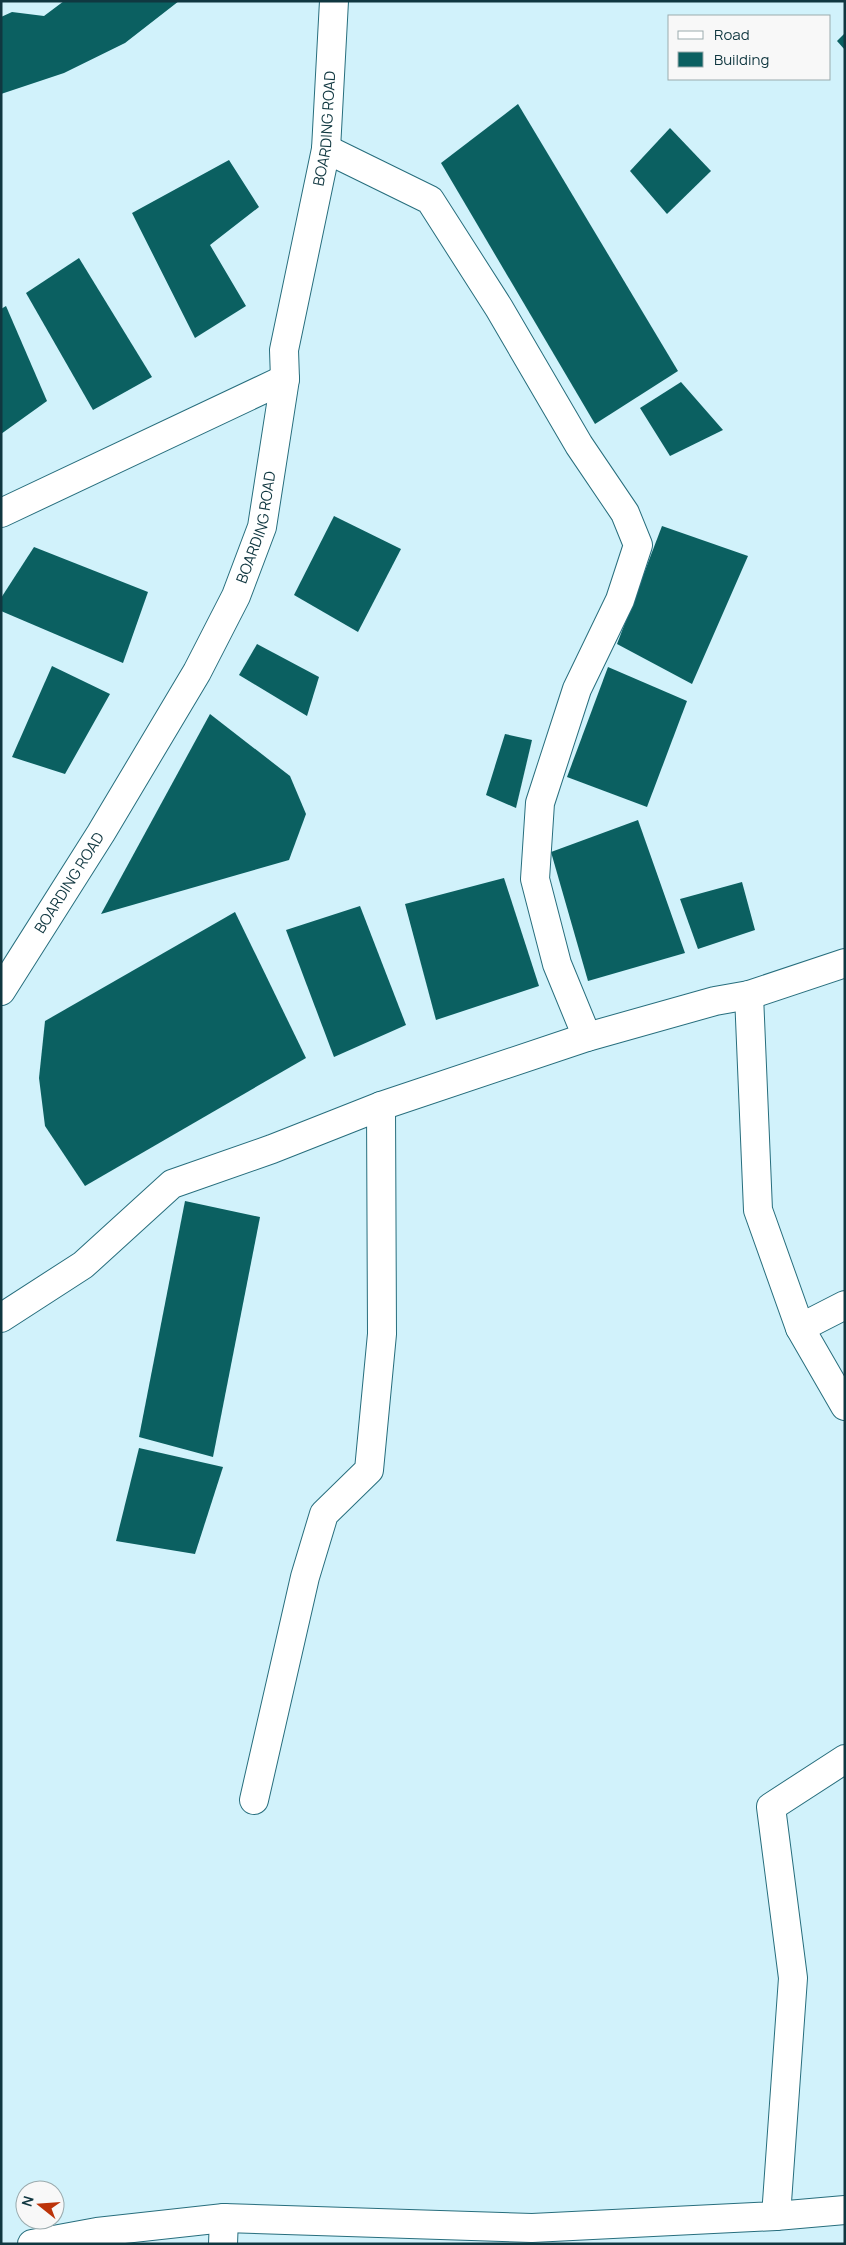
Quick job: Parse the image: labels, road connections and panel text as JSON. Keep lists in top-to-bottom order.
{
  "streets": {
    "street": ["BOARDING ROAD"]
  },
  "legend": ["Road", "Building"],
  "north": "left"
}
